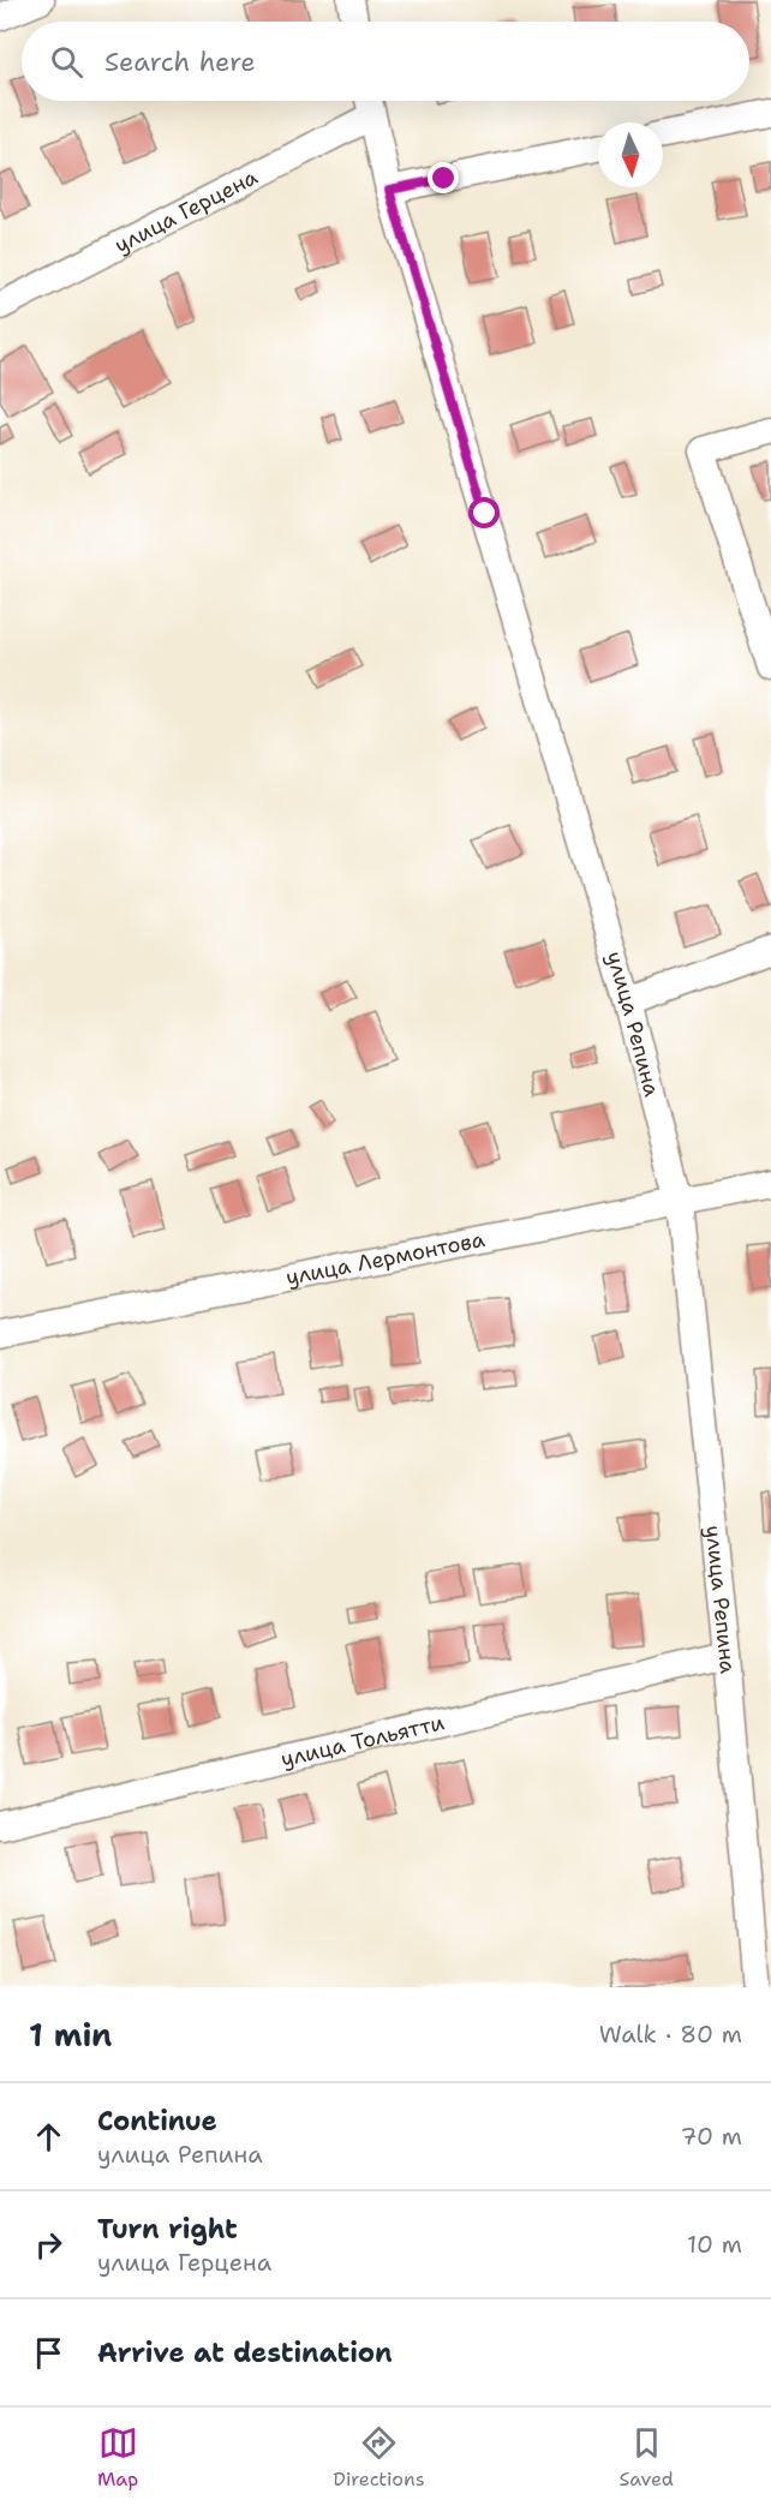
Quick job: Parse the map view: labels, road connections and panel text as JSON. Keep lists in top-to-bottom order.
{
  "streets": {
    "street": [
      "улица Герцена",
      "улица Репина",
      "улица Лермонтова",
      "улица Тольятти"
    ]
  },
  "crossings": [
    ["улица Герцена", "улица Репина"],
    ["улица Репина", "улица Лермонтова"],
    ["улица Репина", "улица Тольятти"]
  ],
  "north": "bottom",
  "page": {
    "search": "Search here",
    "heading": ["1 min", "Walk · 80 m"],
    "list": [
      ["Continue", "улица Репина", "70 m"],
      ["Turn right", "улица Герцена", "10 m"],
      "Arrive at destination"
    ],
    "nav": ["Map", "Directions", "Saved"]
  }
}
